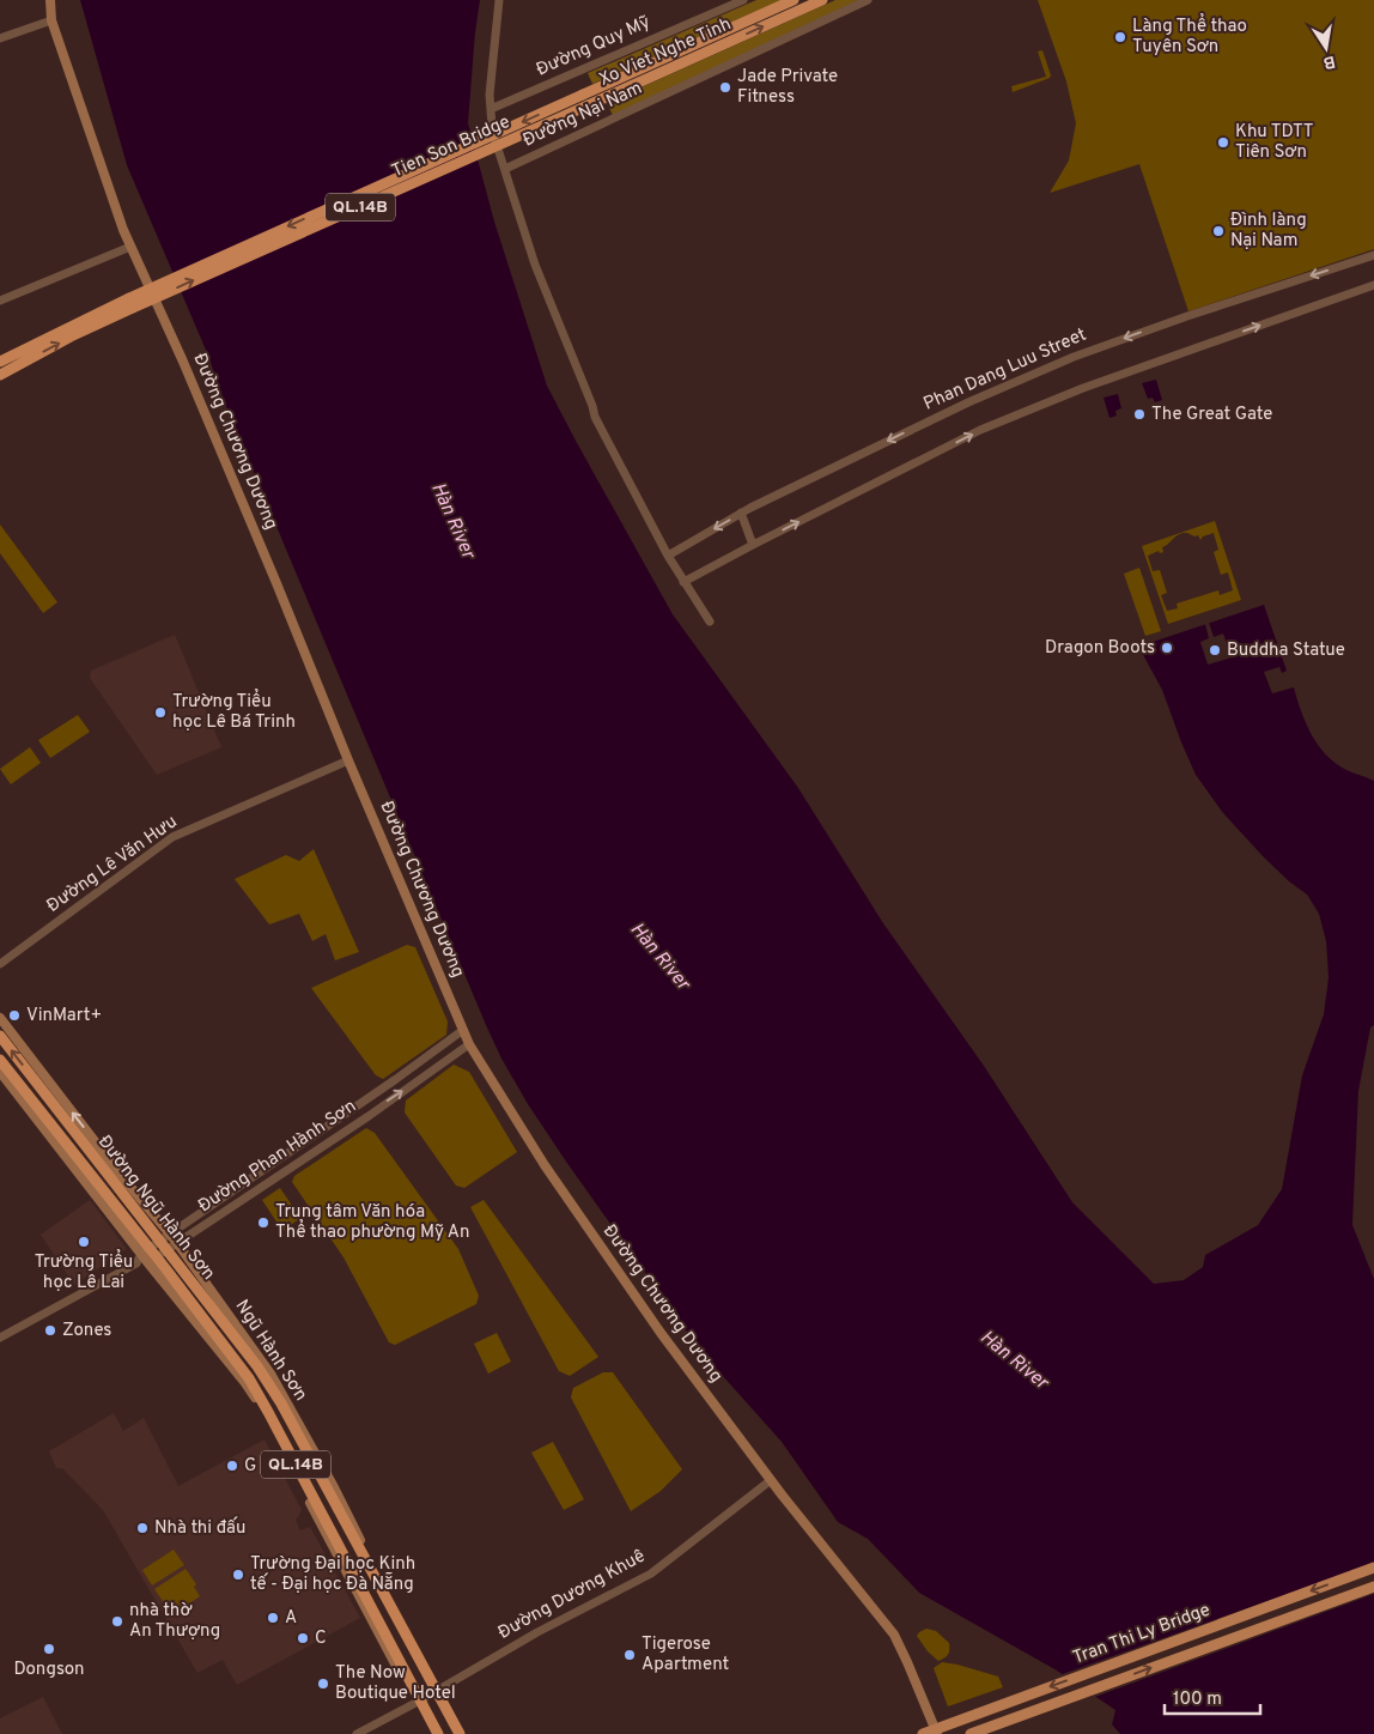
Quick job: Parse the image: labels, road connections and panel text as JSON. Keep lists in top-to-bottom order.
{
  "streets": {
    "highway": [
      "Xo Viet Nghe Tinh",
      "Tien Son Bridge",
      "QL.14B",
      "Đường Ngũ Hành Sơn",
      "Ngũ Hành Sơn"
    ],
    "main road": ["Đường Chương Dương", "Tran Thi Ly Bridge"],
    "street": [
      "Đường Quy Mỹ",
      "Đường Nại Nam",
      "Phan Dang Luu Street",
      "Đường Lê Văn Hưu",
      "Đường Phan Hành Sơn",
      "Đường Dương Khuê"
    ]
  },
  "crossings": [
    ["Xo Viet Nghe Tinh", "Tien Son Bridge"],
    ["Tien Son Bridge", "QL.14B"],
    ["Đường Chương Dương", "Đường Lê Văn Hưu"],
    ["Đường Chương Dương", "Đường Phan Hành Sơn"],
    ["Đường Chương Dương", "Đường Dương Khuê"],
    ["Đường Phan Hành Sơn", "Đường Ngũ Hành Sơn"],
    ["Đường Phan Hành Sơn", "Ngũ Hành Sơn"],
    ["Đường Ngũ Hành Sơn", "Ngũ Hành Sơn"],
    ["Ngũ Hành Sơn", "Đường Dương Khuê"]
  ],
  "water": ["Hàn River"],
  "places": [
    "Làng Thể thao Tuyên Sơn",
    "Jade Private Fitness",
    "Khu TDTT Tiên Sơn",
    "Đình làng Nại Nam",
    "The Great Gate",
    "Dragon Boots",
    "Buddha Statue",
    "Trường Tiểu học Lê Bá Trinh",
    "VinMart+",
    "Trung tâm Văn hóa Thể thao phường Mỹ An",
    "Trường Tiểu học Lê Lai",
    "Zones",
    "G",
    "Nhà thi đấu",
    "Trường Đại học Kinh tế - Đại học Đà Nẵng",
    "A",
    "nhà thờ An Thượng",
    "C",
    "Dongson",
    "Tigerose Apartment",
    "The Now Boutique Hotel"
  ],
  "scale_bar": "100 m",
  "north": "bottom"
}
